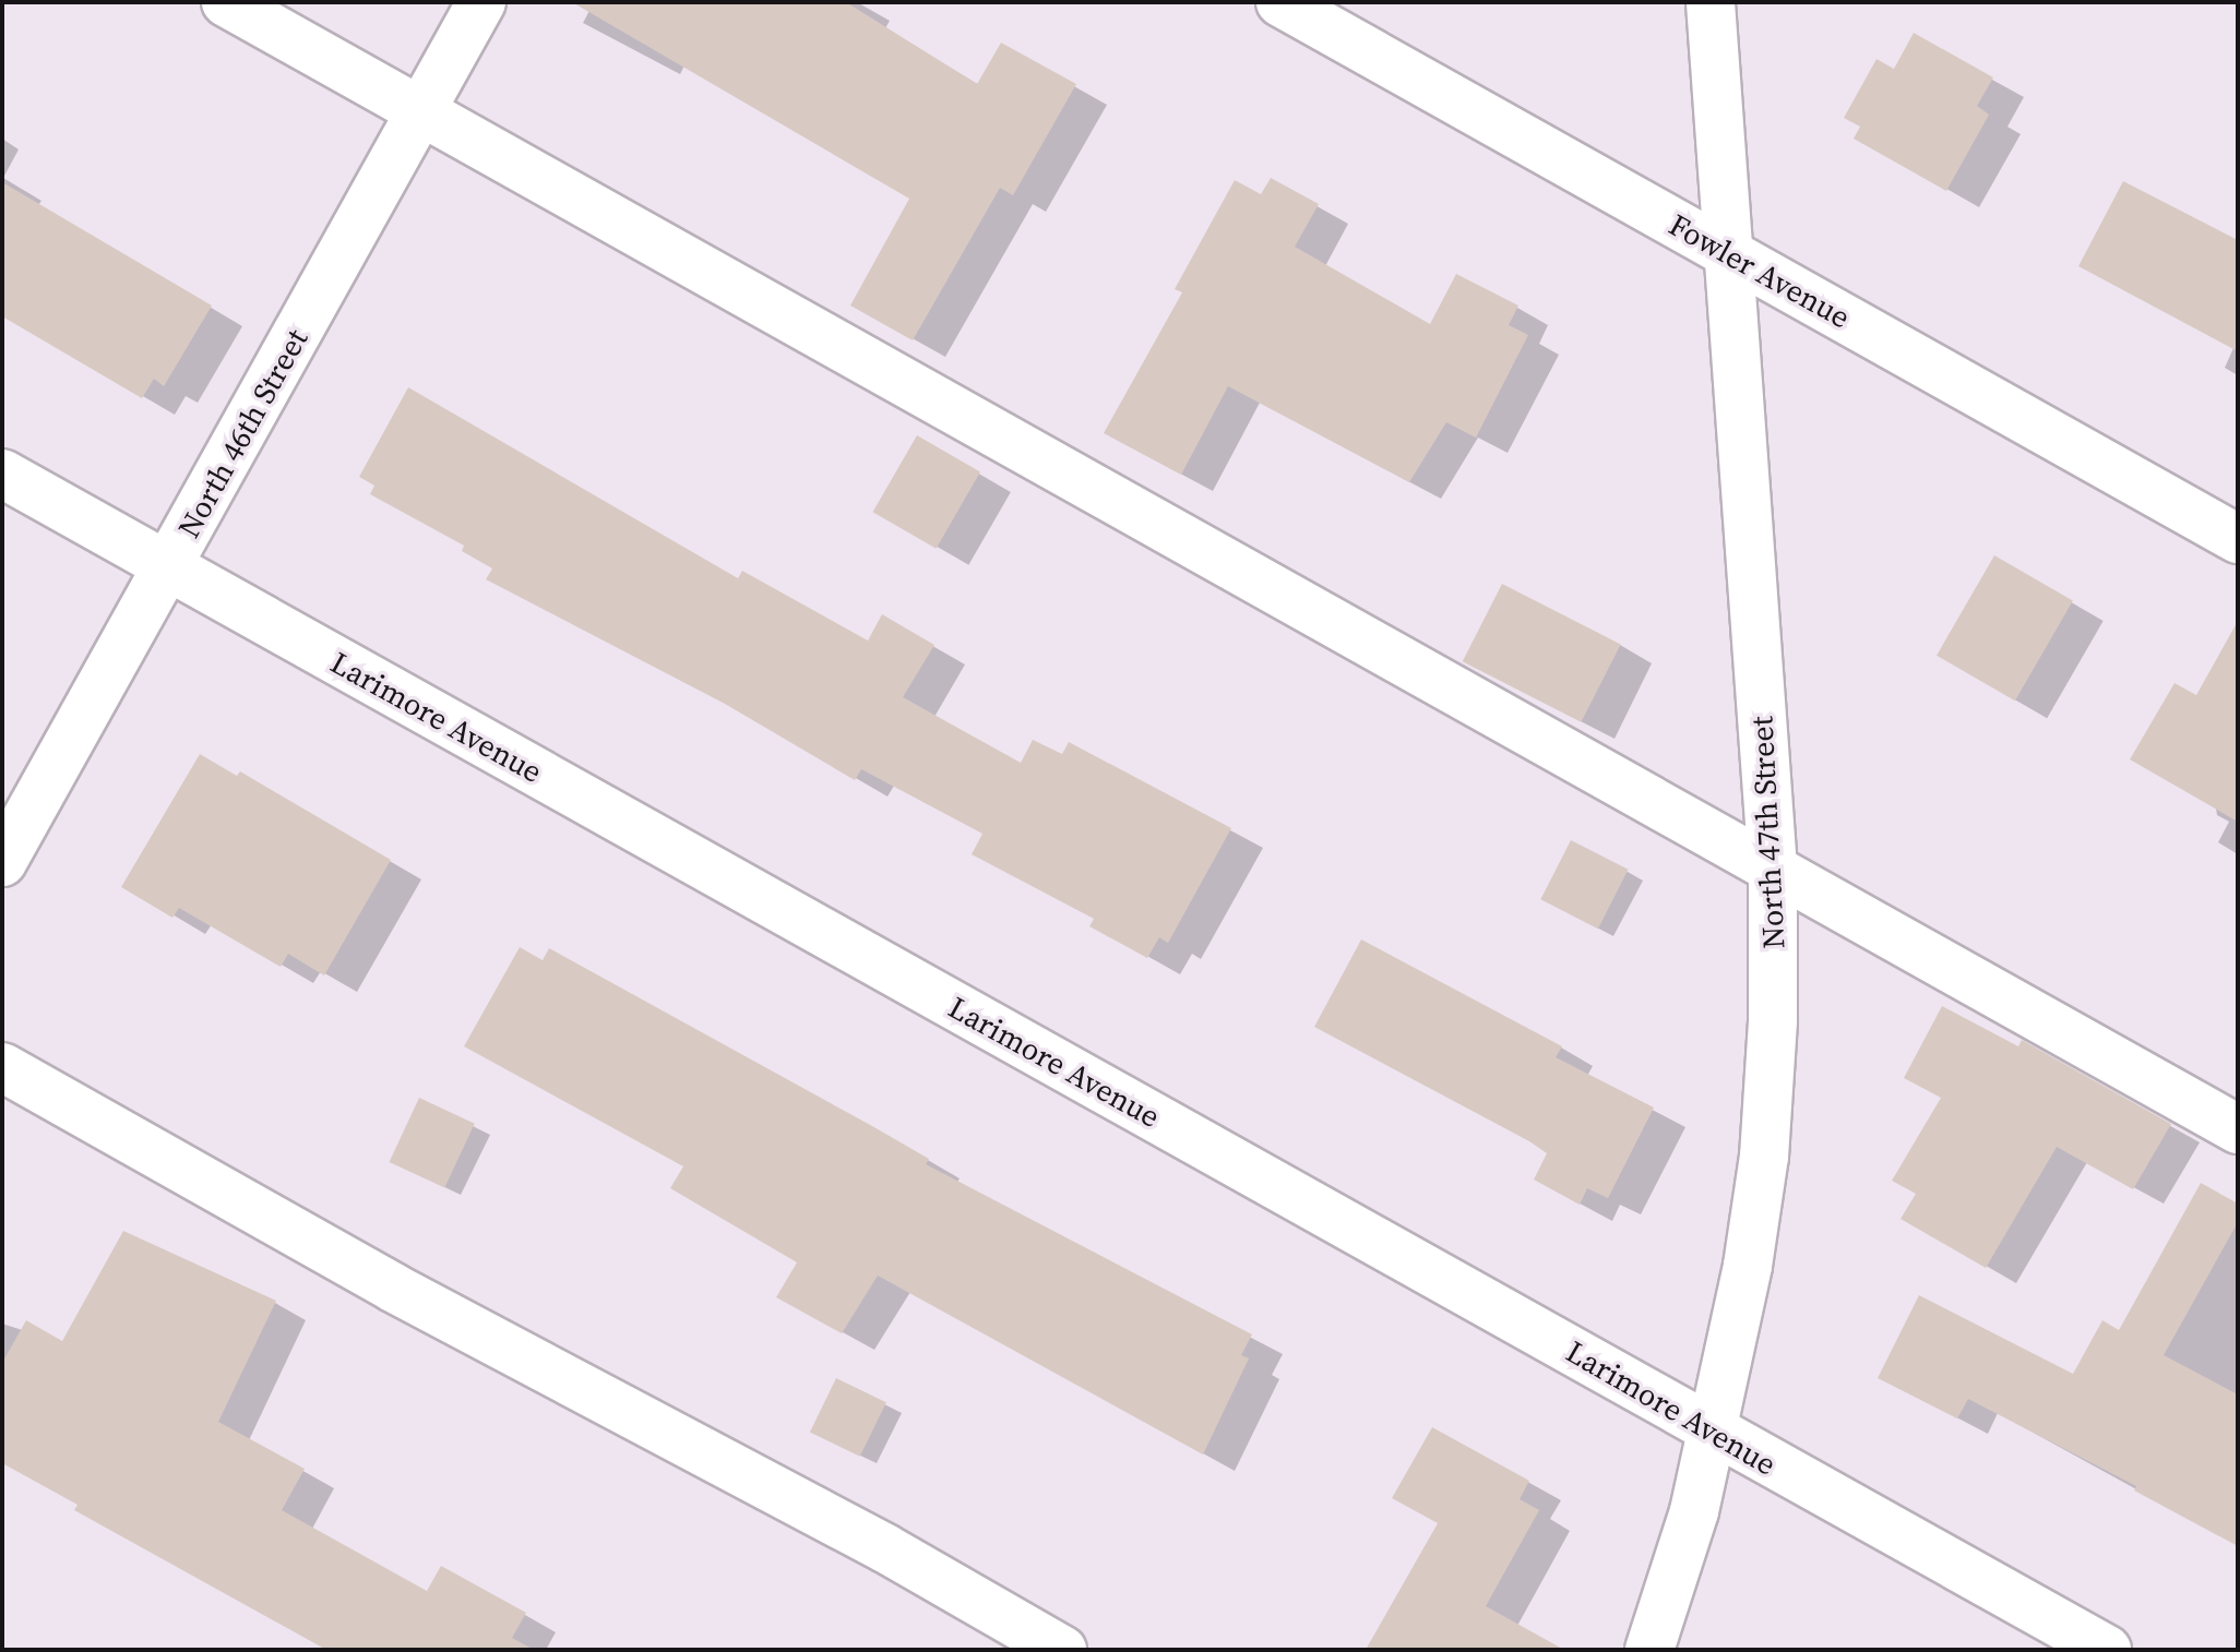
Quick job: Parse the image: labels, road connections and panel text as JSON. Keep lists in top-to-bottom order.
{
  "streets": {
    "street": [
      "Fowler Avenue",
      "North 46th Street",
      "Larimore Avenue",
      "North 47th Street"
    ]
  },
  "crossings": [
    ["Fowler Avenue", "North 47th Street"],
    ["North 46th Street", "Larimore Avenue"],
    ["Larimore Avenue", "North 47th Street"]
  ]
}
